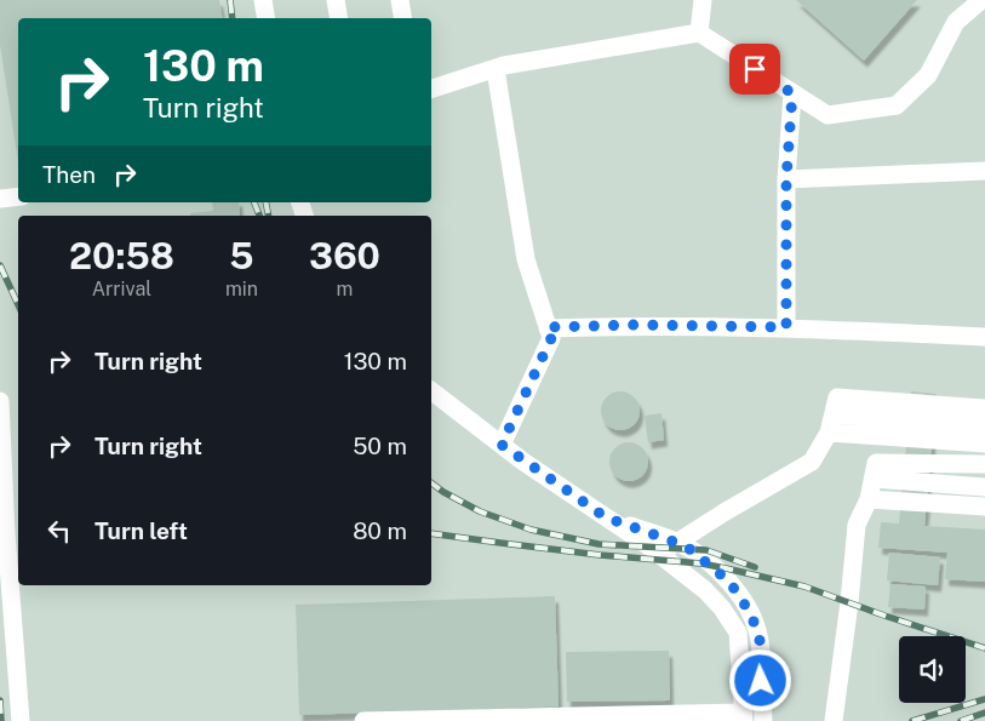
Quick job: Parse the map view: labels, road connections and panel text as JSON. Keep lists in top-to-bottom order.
{
  "page": {
    "turn": ["130 m", "Turn right"],
    "then": "Then",
    "eta": [
      "20:58",
      "Arrival",
      "5",
      "min",
      "360",
      "m"
    ],
    "list": [
      {
        "name": "Turn right",
        "value": "130 m"
      },
      {
        "name": "Turn right",
        "value": "50 m"
      },
      {
        "name": "Turn left",
        "value": "80 m"
      }
    ]
  }
}
